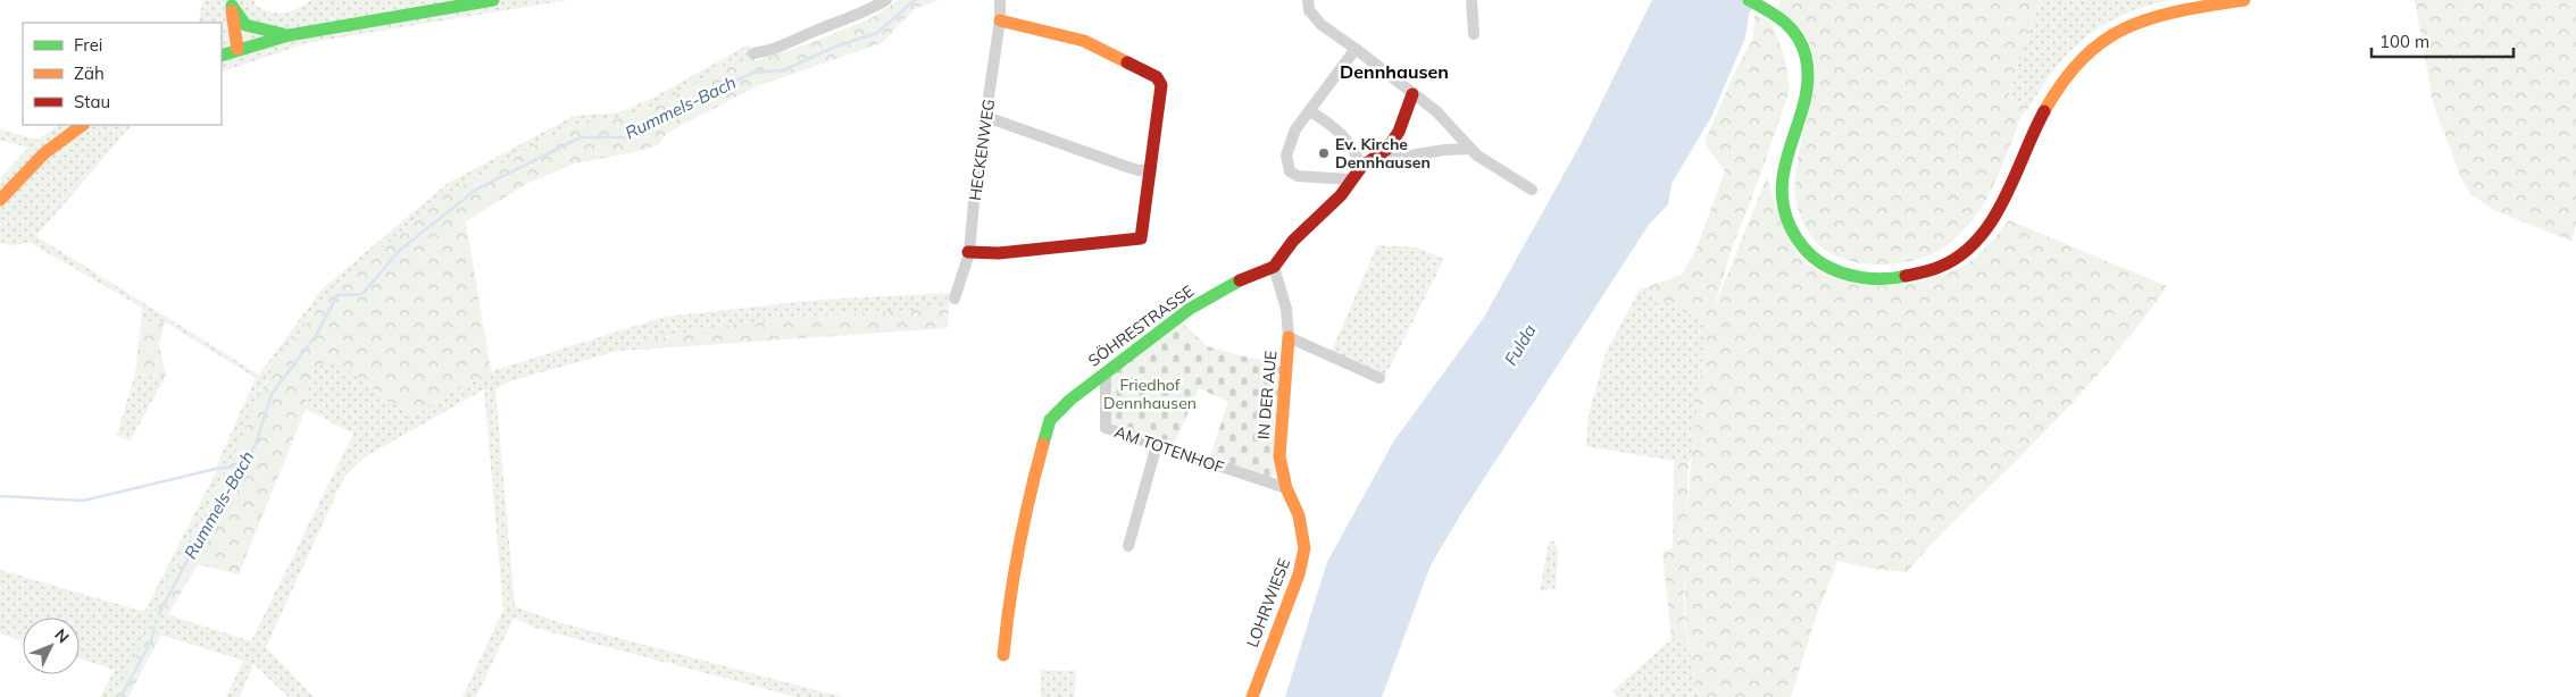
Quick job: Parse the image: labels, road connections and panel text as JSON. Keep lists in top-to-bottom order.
{
  "streets": {
    "street": [
      "HECKENWEG",
      "SÖHRESTRASSE",
      "IN DER AUE",
      "AM TOTENHOF",
      "LOHRWIESE"
    ]
  },
  "crossings": [
    ["SÖHRESTRASSE", "IN DER AUE"],
    ["SÖHRESTRASSE", "AM TOTENHOF"],
    ["IN DER AUE", "LOHRWIESE"],
    ["AM TOTENHOF", "LOHRWIESE"]
  ],
  "districts": ["Dennhausen"],
  "water": ["Rummels-Bach", "Fulda"],
  "parks": ["Friedhof Dennhausen"],
  "places": ["Ev. Kirche Dennhausen"],
  "legend": ["Frei", "Zäh", "Stau"],
  "scale_bar": "100 m",
  "north": "top right"
}
